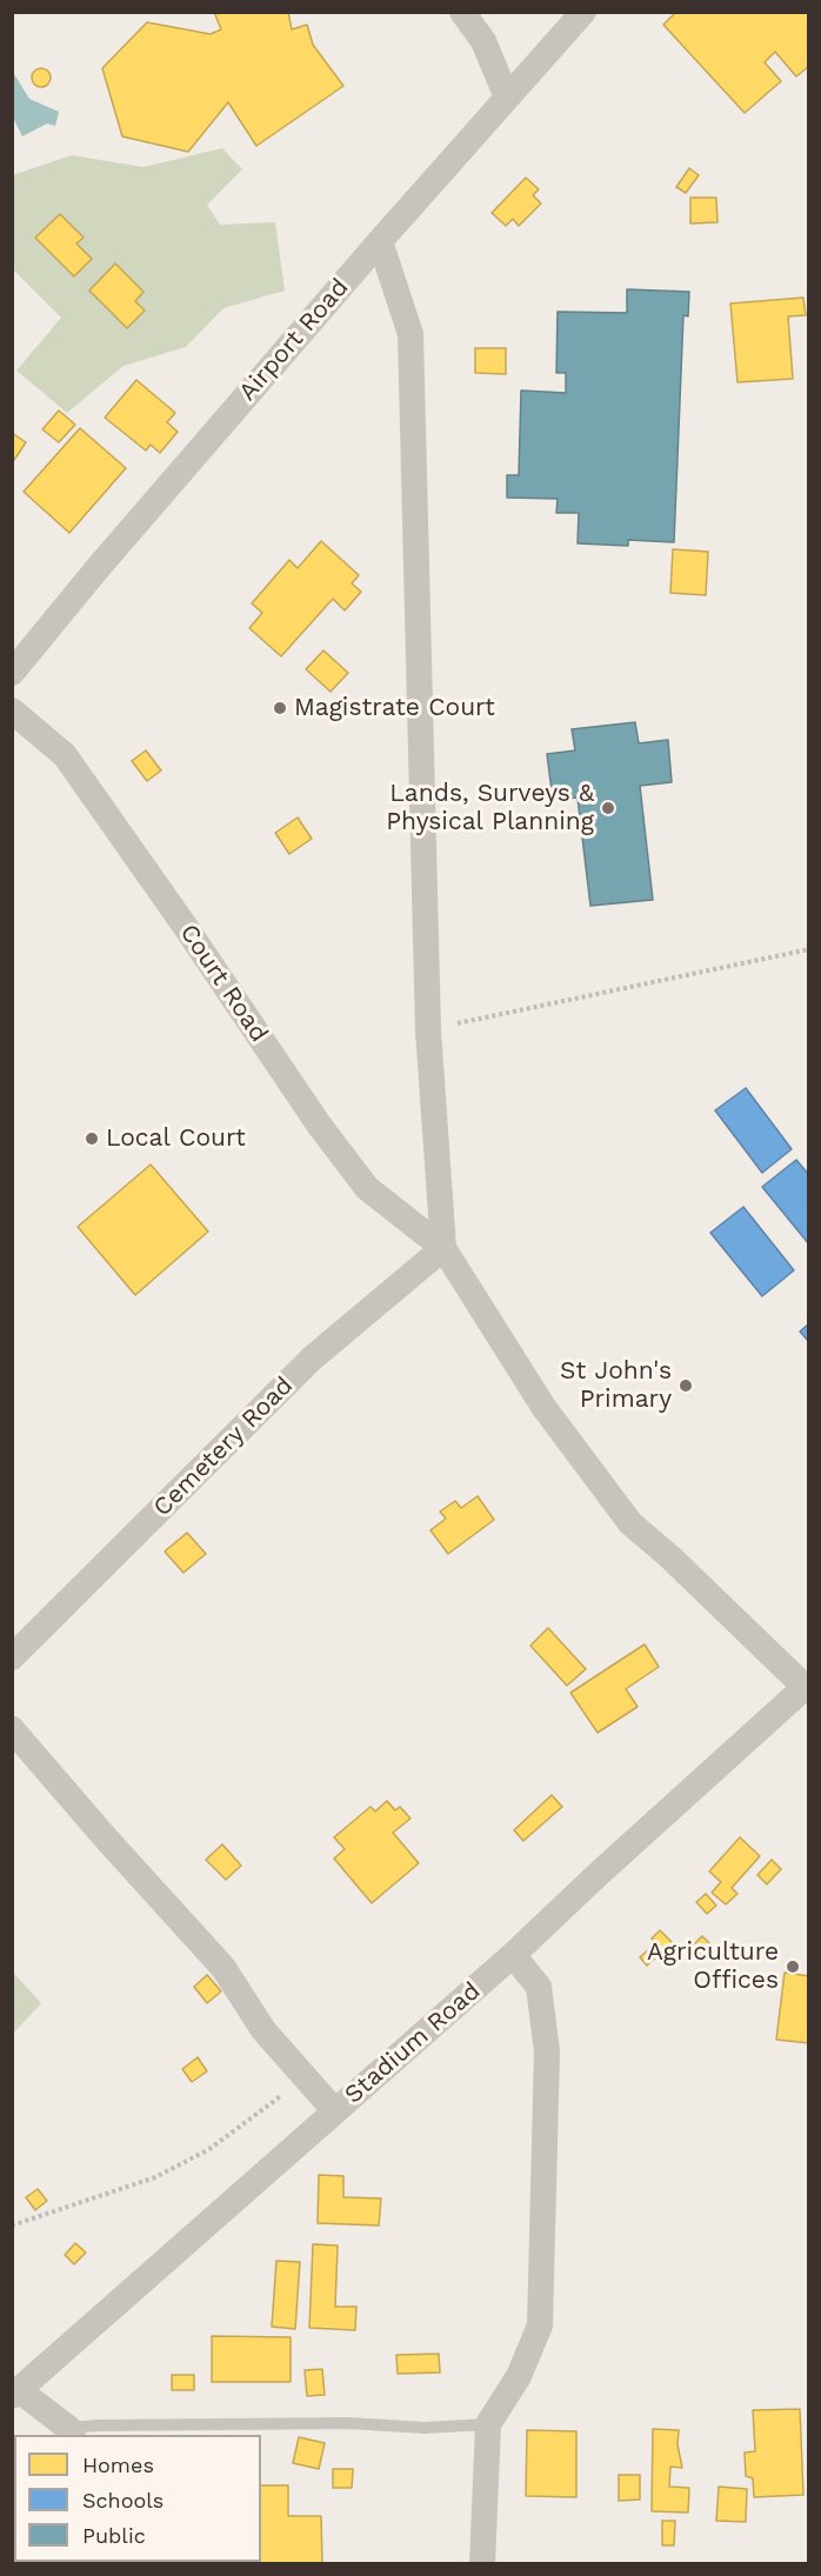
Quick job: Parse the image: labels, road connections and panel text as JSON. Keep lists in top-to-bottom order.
{
  "streets": {
    "street": [
      "Airport Road",
      "Court Road",
      "Cemetery Road",
      "Stadium Road"
    ]
  },
  "crossings": [
    ["Court Road", "Cemetery Road"]
  ],
  "places": [
    "Magistrate Court",
    "Lands, Surveys & Physical Planning",
    "Local Court",
    "St John's Primary",
    "Agriculture Offices"
  ],
  "legend": ["Homes", "Schools", "Public"]
}
